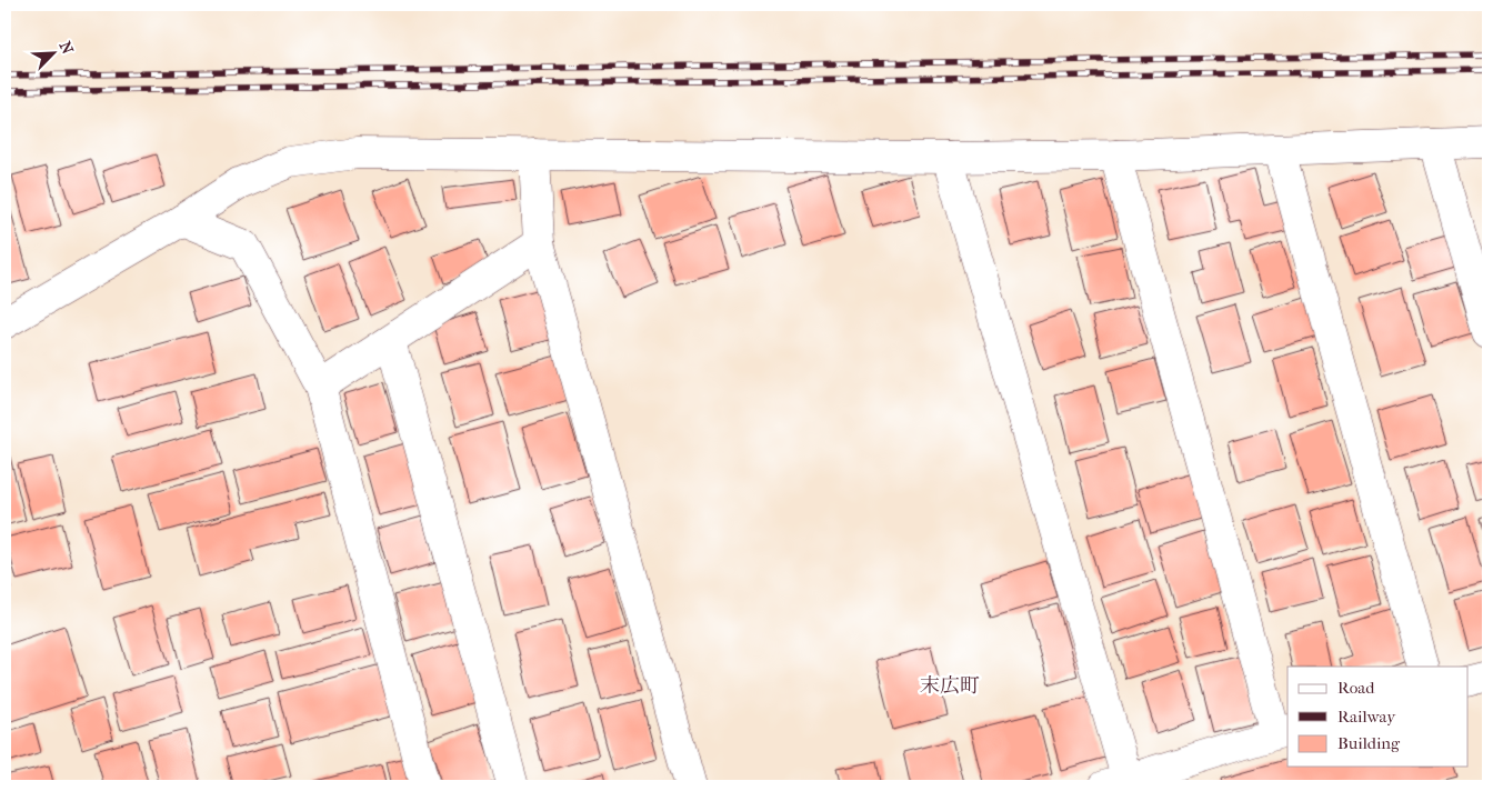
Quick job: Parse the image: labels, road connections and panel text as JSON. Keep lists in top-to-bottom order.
{
  "districts": ["末広町"],
  "legend": ["Road", "Railway", "Building"],
  "north": "top right"
}
